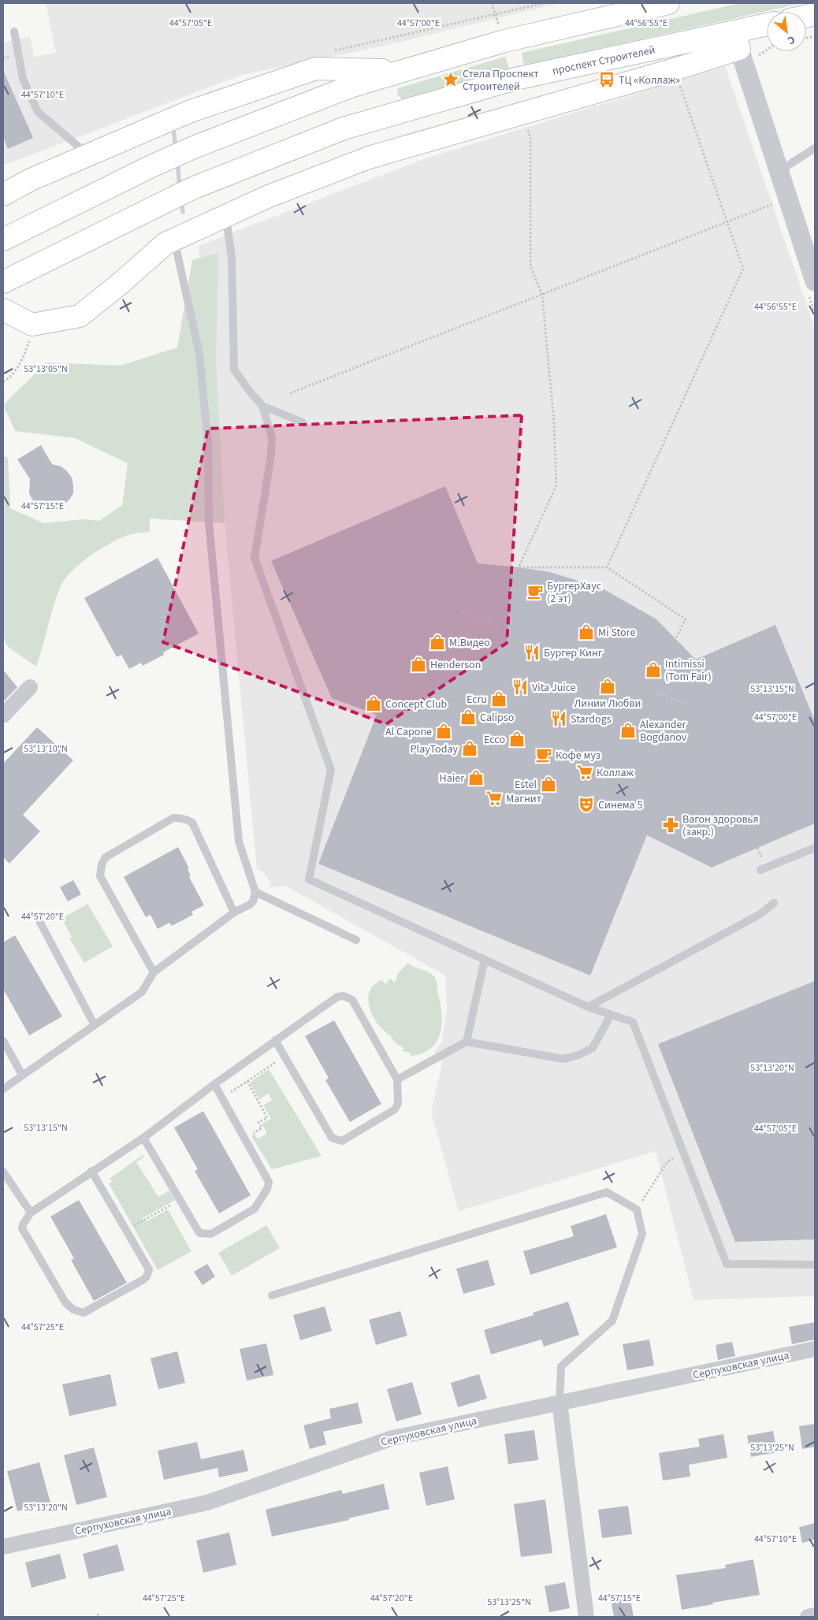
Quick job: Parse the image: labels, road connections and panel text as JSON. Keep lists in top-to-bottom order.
{
  "streets": {
    "main road": ["проспект Строителей"],
    "street": ["Серпуховская улица"]
  },
  "places": {
    "place": ["Стела Проспект Строителей"],
    "bus stop": ["ТЦ «Коллаж»"],
    "cafe": ["БургерХаус (2 эт)", "Кофе муз"],
    "shop": [
      "Mi Store",
      "М.Видео",
      "Henderson",
      "Intimissi (Tom Fair)",
      "Линии Любви",
      "Ecru",
      "Concept Club",
      "Calipso",
      "Alexander Bogdanov",
      "Al Capone",
      "Ecco",
      "PlayToday",
      "Haier",
      "Estel"
    ],
    "restaurant": ["Бургер Кинг", "Vita Juice", "Stardogs"],
    "supermarket": ["Коллаж", "Магнит"],
    "theatre": ["Синема 5"],
    "pharmacy": ["Вагон здоровья (закр.)"]
  },
  "north": "bottom right",
  "coordinates": [
    "44°57'05\"E",
    "44°57'00\"E",
    "44°56'55\"E",
    "44°57'10\"E",
    "53°13'05\"N",
    "44°57'15\"E",
    "53°13'15\"N",
    "53°13'10\"N",
    "44°57'20\"E",
    "53°13'20\"N",
    "44°57'25\"E",
    "53°13'25\"N"
  ]
}
